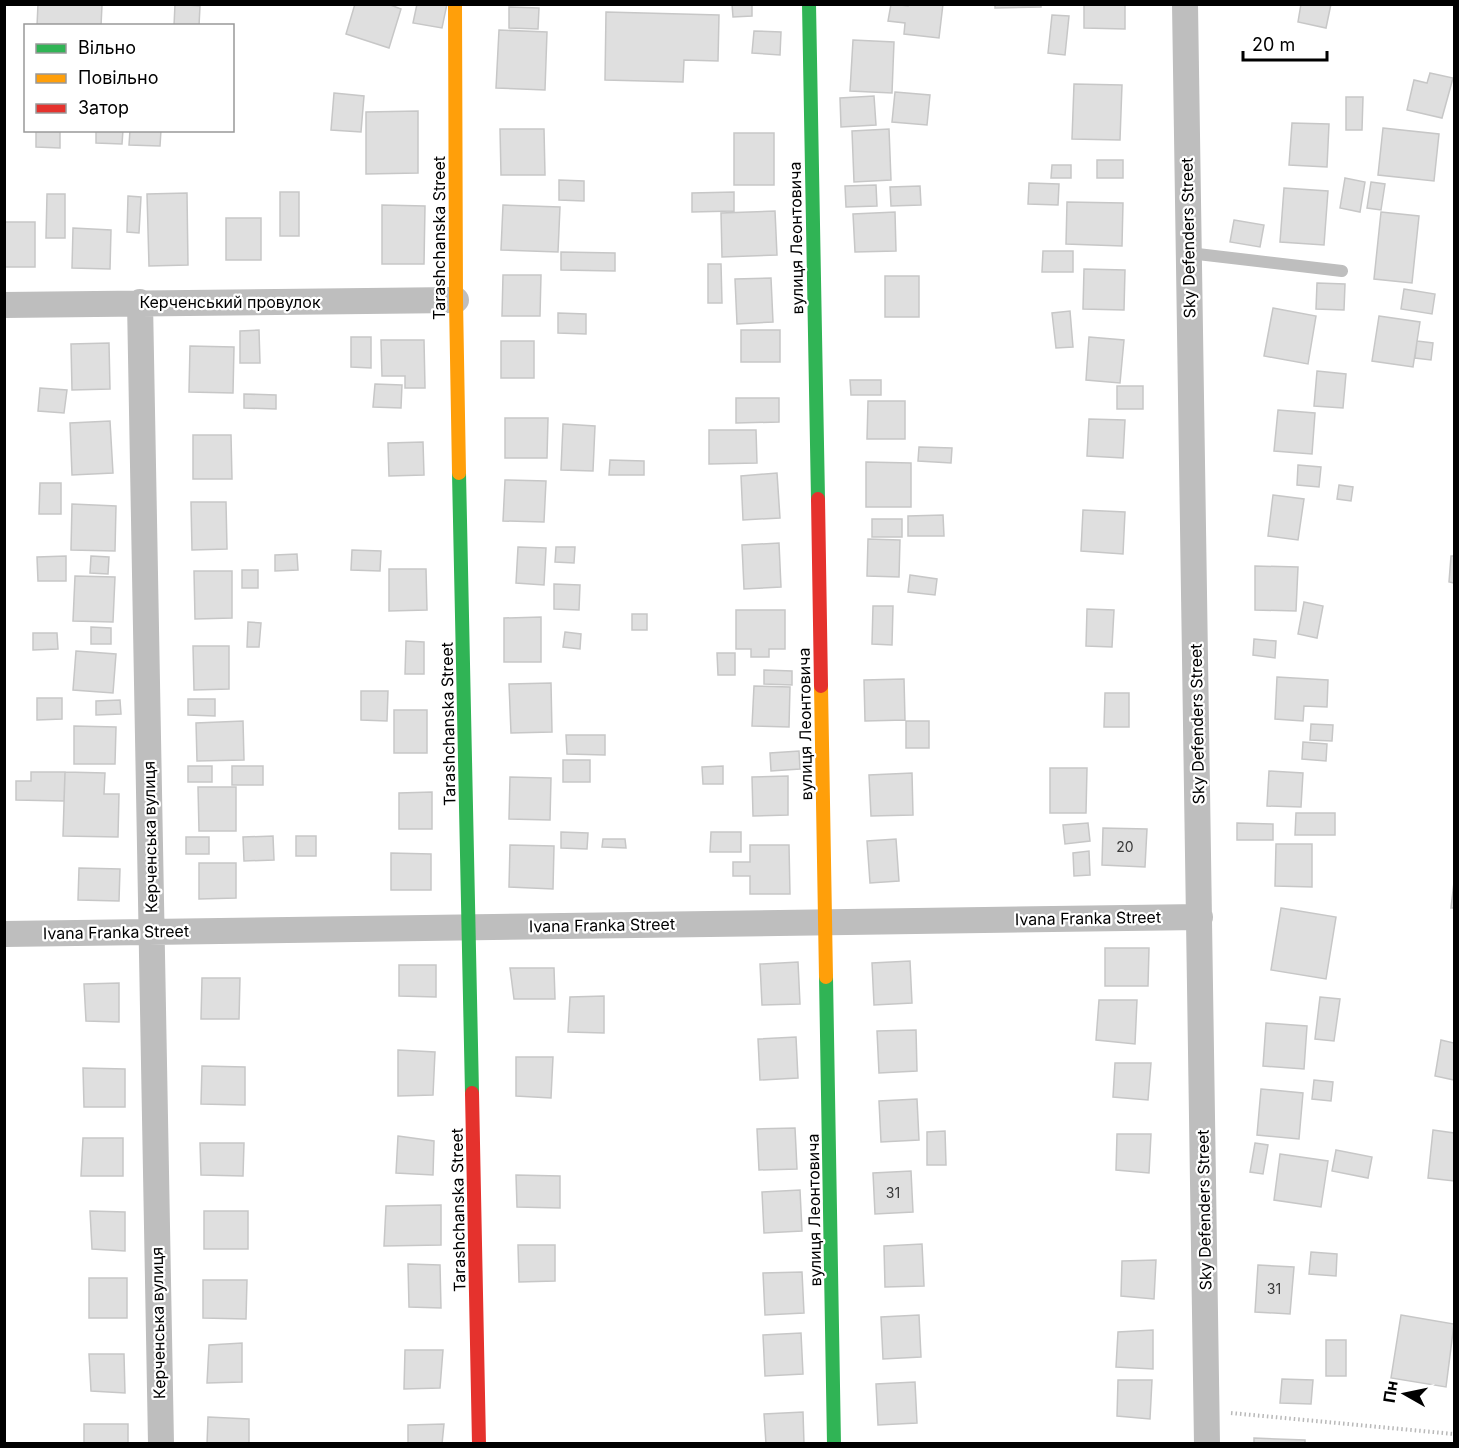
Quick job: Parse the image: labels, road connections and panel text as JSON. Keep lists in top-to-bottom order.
{
  "streets": {
    "street": [
      "Tarashchanska Street",
      "вулиця Леонтовича",
      "Sky Defenders Street",
      "Керченський провулок",
      "Керченська вулиця",
      "Ivana Franka Street"
    ]
  },
  "crossings": [
    ["Tarashchanska Street", "Керченський провулок"],
    ["Tarashchanska Street", "Ivana Franka Street"],
    ["вулиця Леонтовича", "Ivana Franka Street"],
    ["Sky Defenders Street", "Ivana Franka Street"],
    ["Керченський провулок", "Керченська вулиця"],
    ["Керченська вулиця", "Ivana Franka Street"]
  ],
  "house_numbers": ["20", "31", "31"],
  "legend": ["Вільно", "Повільно", "Затор"],
  "scale_bar": "20 m",
  "north": "left"
}
